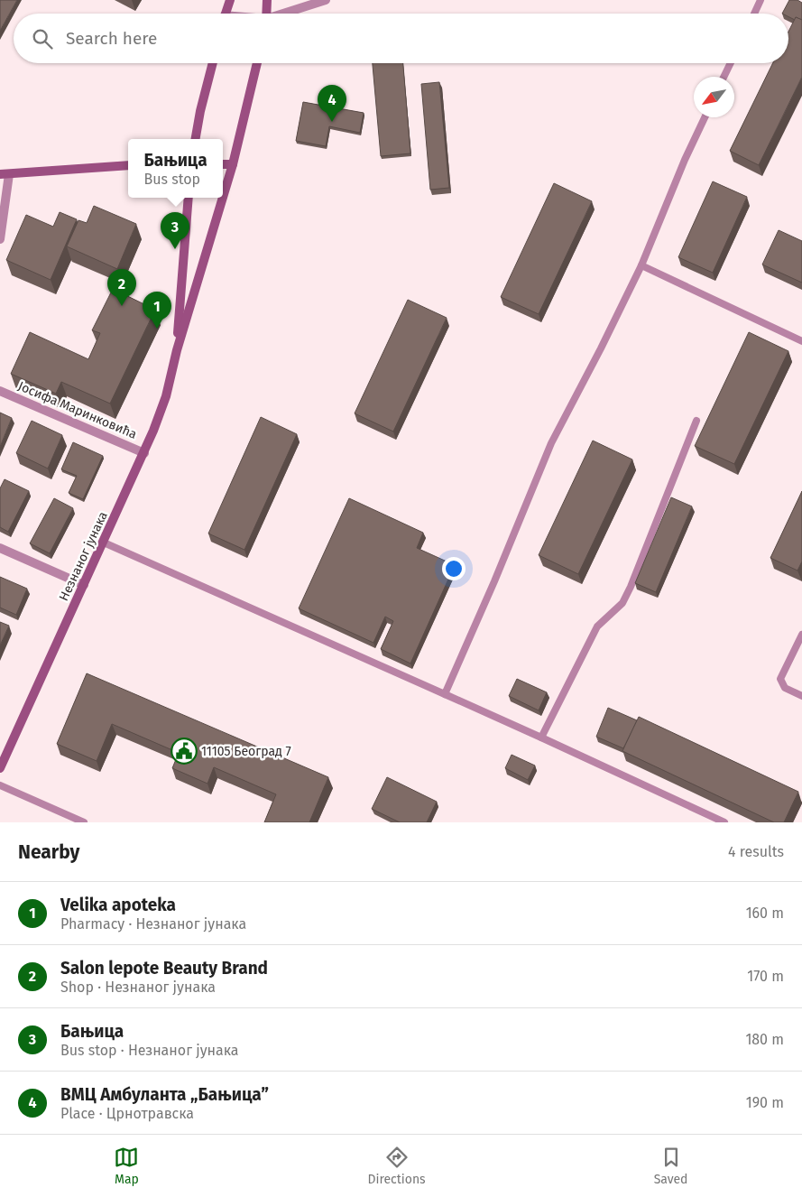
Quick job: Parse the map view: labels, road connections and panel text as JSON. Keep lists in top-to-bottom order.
{
  "streets": {
    "main road": ["Незнаног јунака"],
    "street": ["Јосифа Маринковића"]
  },
  "crossings": [
    ["Јосифа Маринковића", "Незнаног јунака"]
  ],
  "places": {
    "public building": ["11105 Београд 7"]
  },
  "north": "bottom left",
  "page": {
    "search": "Search here",
    "pins": [
      "4",
      "3",
      "2",
      "1"
    ],
    "popup": ["Бањица", "Bus stop"],
    "heading": ["Nearby", "4 results"],
    "list": [
      {
        "mark": "1",
        "name": "Velika apoteka",
        "note": "Pharmacy · Незнаног јунака",
        "value": "160 m"
      },
      {
        "mark": "2",
        "name": "Salon lepote Beauty Brand",
        "note": "Shop · Незнаног јунака",
        "value": "170 m"
      },
      {
        "mark": "3",
        "name": "Бањица",
        "note": "Bus stop · Незнаног јунака",
        "value": "180 m"
      },
      {
        "mark": "4",
        "name": "ВМЦ Амбуланта „Бањица”",
        "note": "Place · Црнотравска",
        "value": "190 m"
      }
    ],
    "nav": ["Map", "Directions", "Saved"]
  }
}
